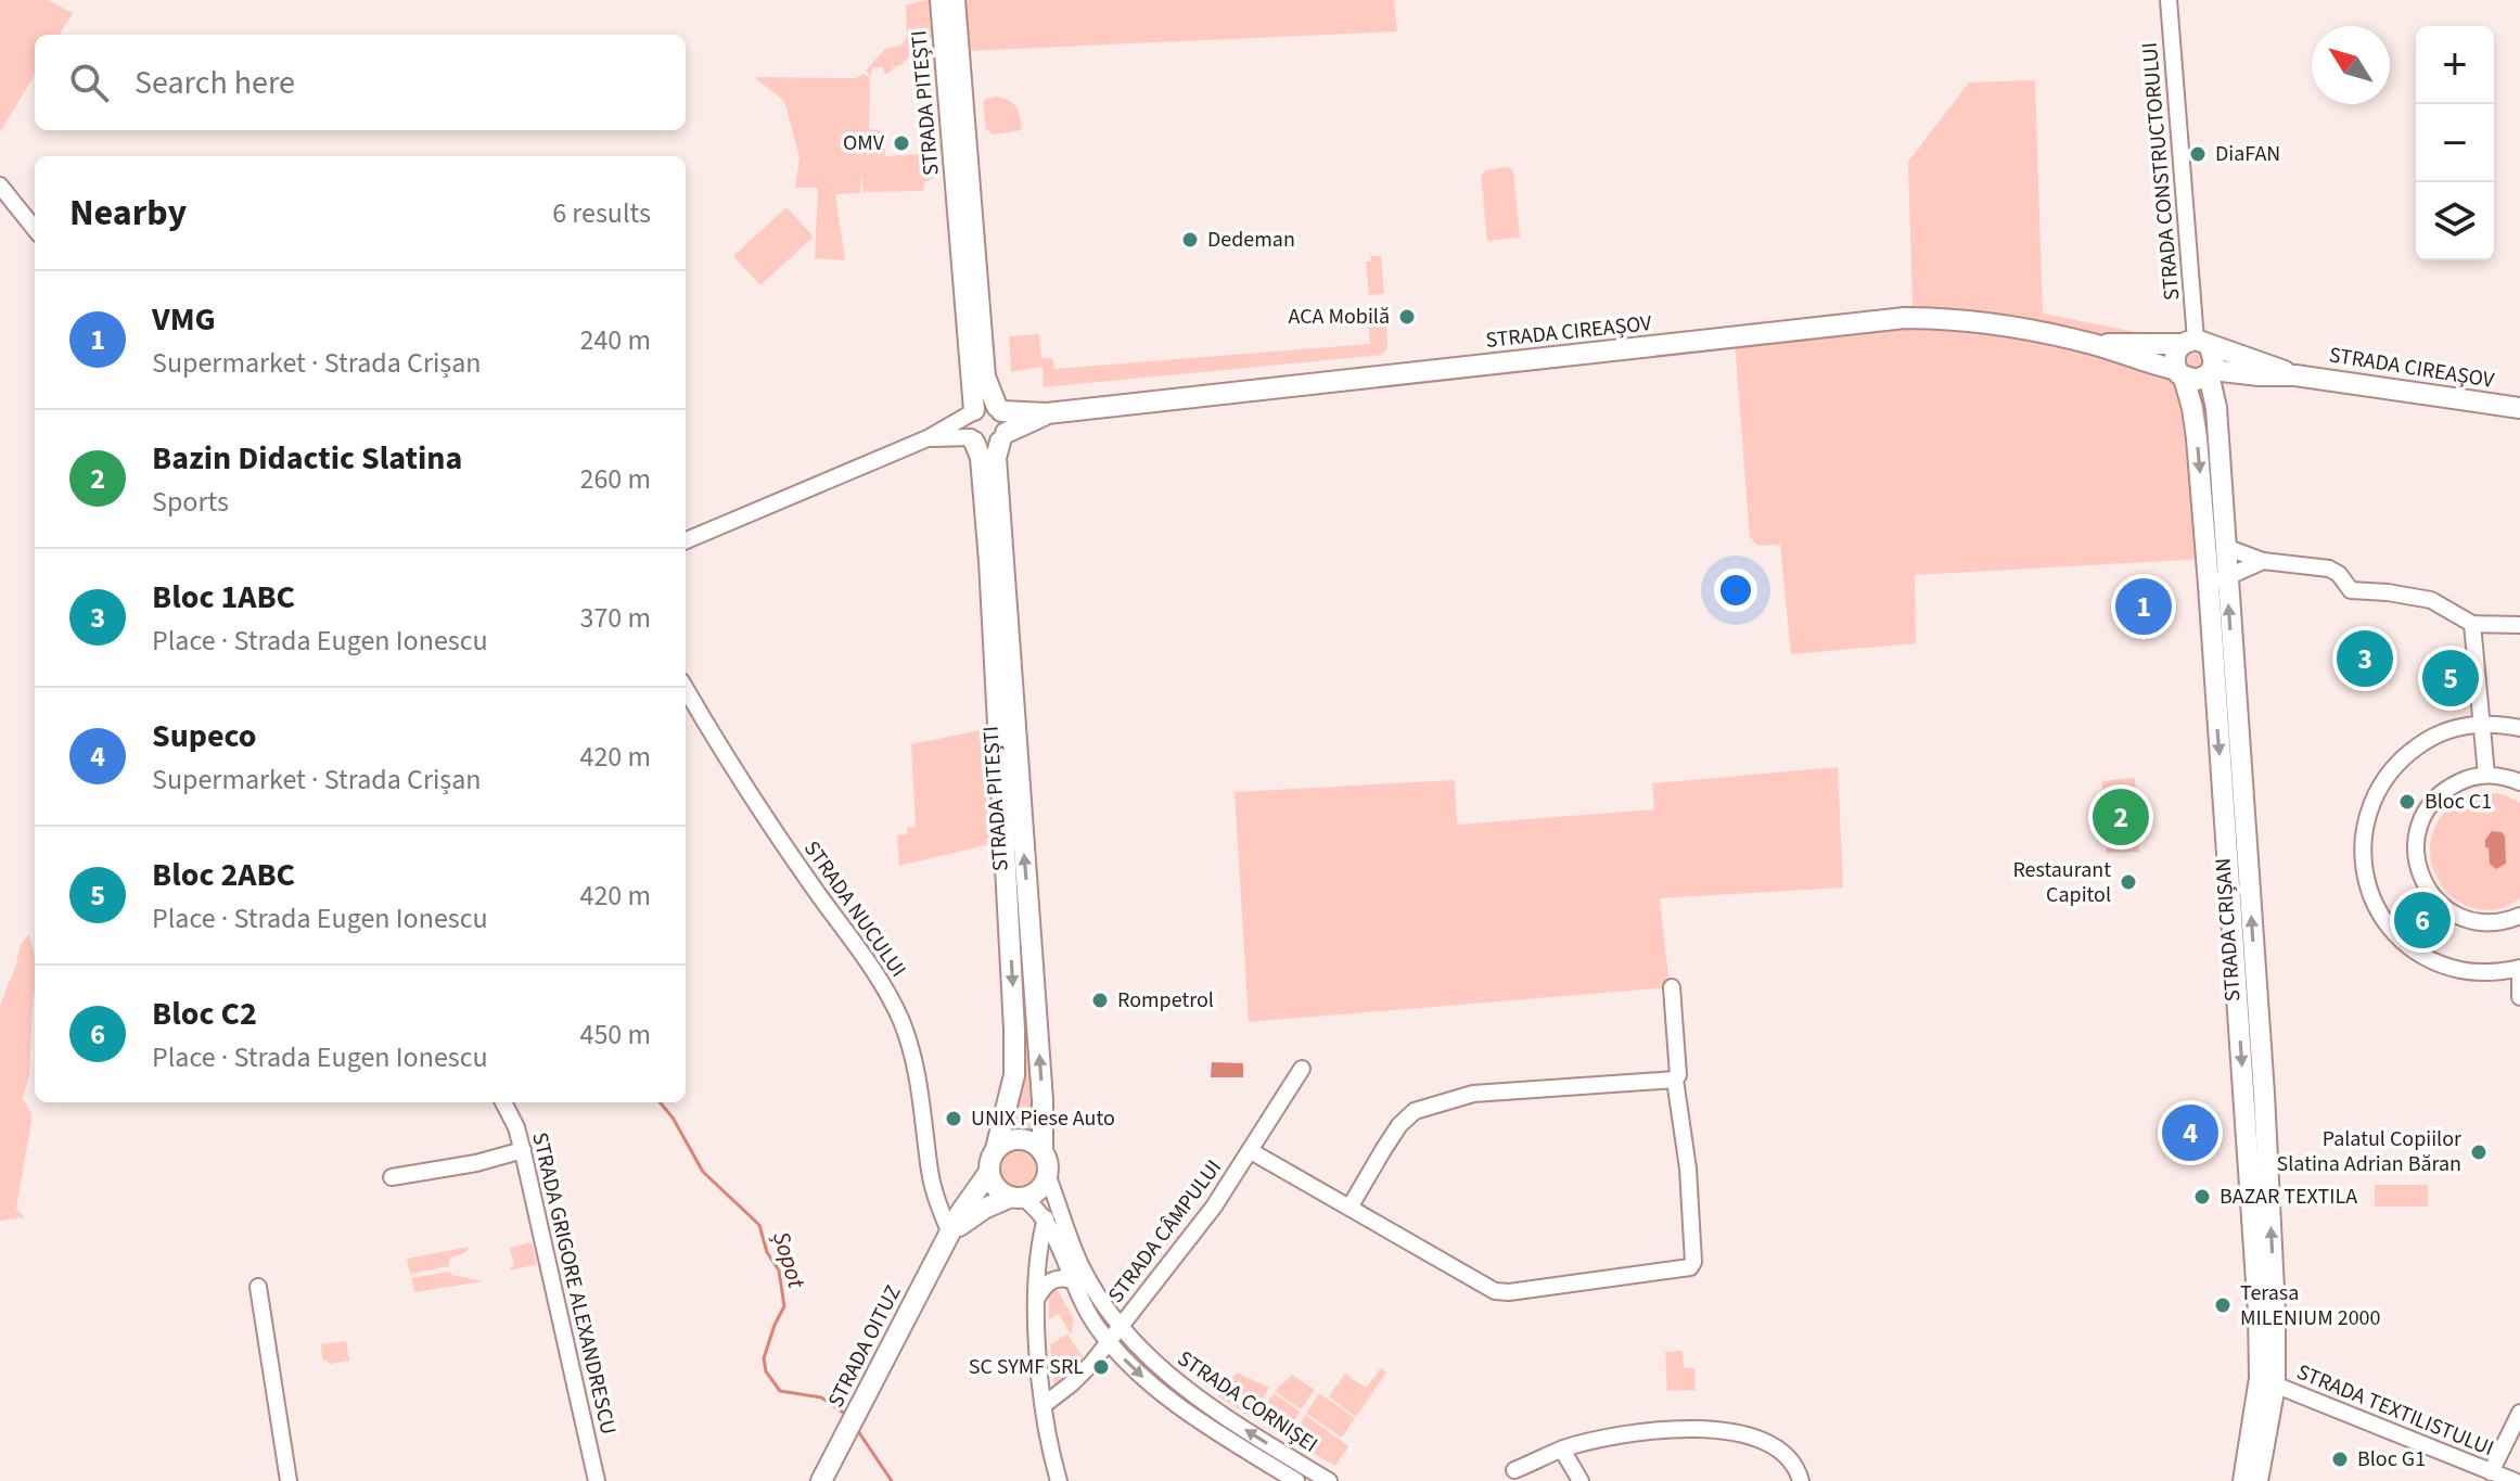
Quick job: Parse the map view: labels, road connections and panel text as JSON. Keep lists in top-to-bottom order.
{
  "streets": {
    "main road": [
      "STRADA PITEȘTI",
      "STRADA CIREAȘOV",
      "STRADA CRIȘAN",
      "STRADA OITUZ"
    ],
    "street": [
      "STRADA CONSTRUCTORULUI",
      "STRADA NUCULUI",
      "STRADA CÂMPULUI",
      "STRADA GRIGORE ALEXANDRESCU",
      "STRADA CORNIȘEI",
      "STRADA TEXTILISTULUI"
    ]
  },
  "crossings": [
    ["STRADA PITEȘTI", "STRADA CIREAȘOV"],
    ["STRADA PITEȘTI", "STRADA OITUZ"],
    ["STRADA PITEȘTI", "STRADA CORNIȘEI"],
    ["STRADA CONSTRUCTORULUI", "STRADA CIREAȘOV"],
    ["STRADA CONSTRUCTORULUI", "STRADA CRIȘAN"],
    ["STRADA CIREAȘOV", "STRADA CRIȘAN"],
    ["STRADA NUCULUI", "STRADA OITUZ"],
    ["STRADA CRIȘAN", "STRADA TEXTILISTULUI"],
    ["STRADA CÂMPULUI", "STRADA CORNIȘEI"],
    ["STRADA OITUZ", "STRADA CORNIȘEI"]
  ],
  "water": ["Șopot"],
  "places": [
    "OMV",
    "DiaFAN",
    "Dedeman",
    "ACA Mobilă",
    "Bloc C1",
    "Restaurant Capitol",
    "Rompetrol",
    "UNIX Piese Auto",
    "Palatul Copiilor Slatina Adrian Băran",
    "BAZAR TEXTILA",
    "Terasa MILENIUM 2000",
    "SC SYMF SRL",
    "Bloc G1"
  ],
  "north": "top left",
  "page": {
    "map_buttons": ["+", "−"],
    "search": "Search here",
    "heading": ["Nearby", "6 results"],
    "list": [
      {
        "mark": "1",
        "name": "VMG",
        "note": "Supermarket · Strada Crișan",
        "value": "240 m"
      },
      {
        "mark": "2",
        "name": "Bazin Didactic Slatina",
        "note": "Sports",
        "value": "260 m"
      },
      {
        "mark": "3",
        "name": "Bloc 1ABC",
        "note": "Place · Strada Eugen Ionescu",
        "value": "370 m"
      },
      {
        "mark": "4",
        "name": "Supeco",
        "note": "Supermarket · Strada Crișan",
        "value": "420 m"
      },
      {
        "mark": "5",
        "name": "Bloc 2ABC",
        "note": "Place · Strada Eugen Ionescu",
        "value": "420 m"
      },
      {
        "mark": "6",
        "name": "Bloc C2",
        "note": "Place · Strada Eugen Ionescu",
        "value": "450 m"
      }
    ],
    "pins": [
      "1",
      "3",
      "5",
      "2",
      "6",
      "4"
    ]
  }
}
